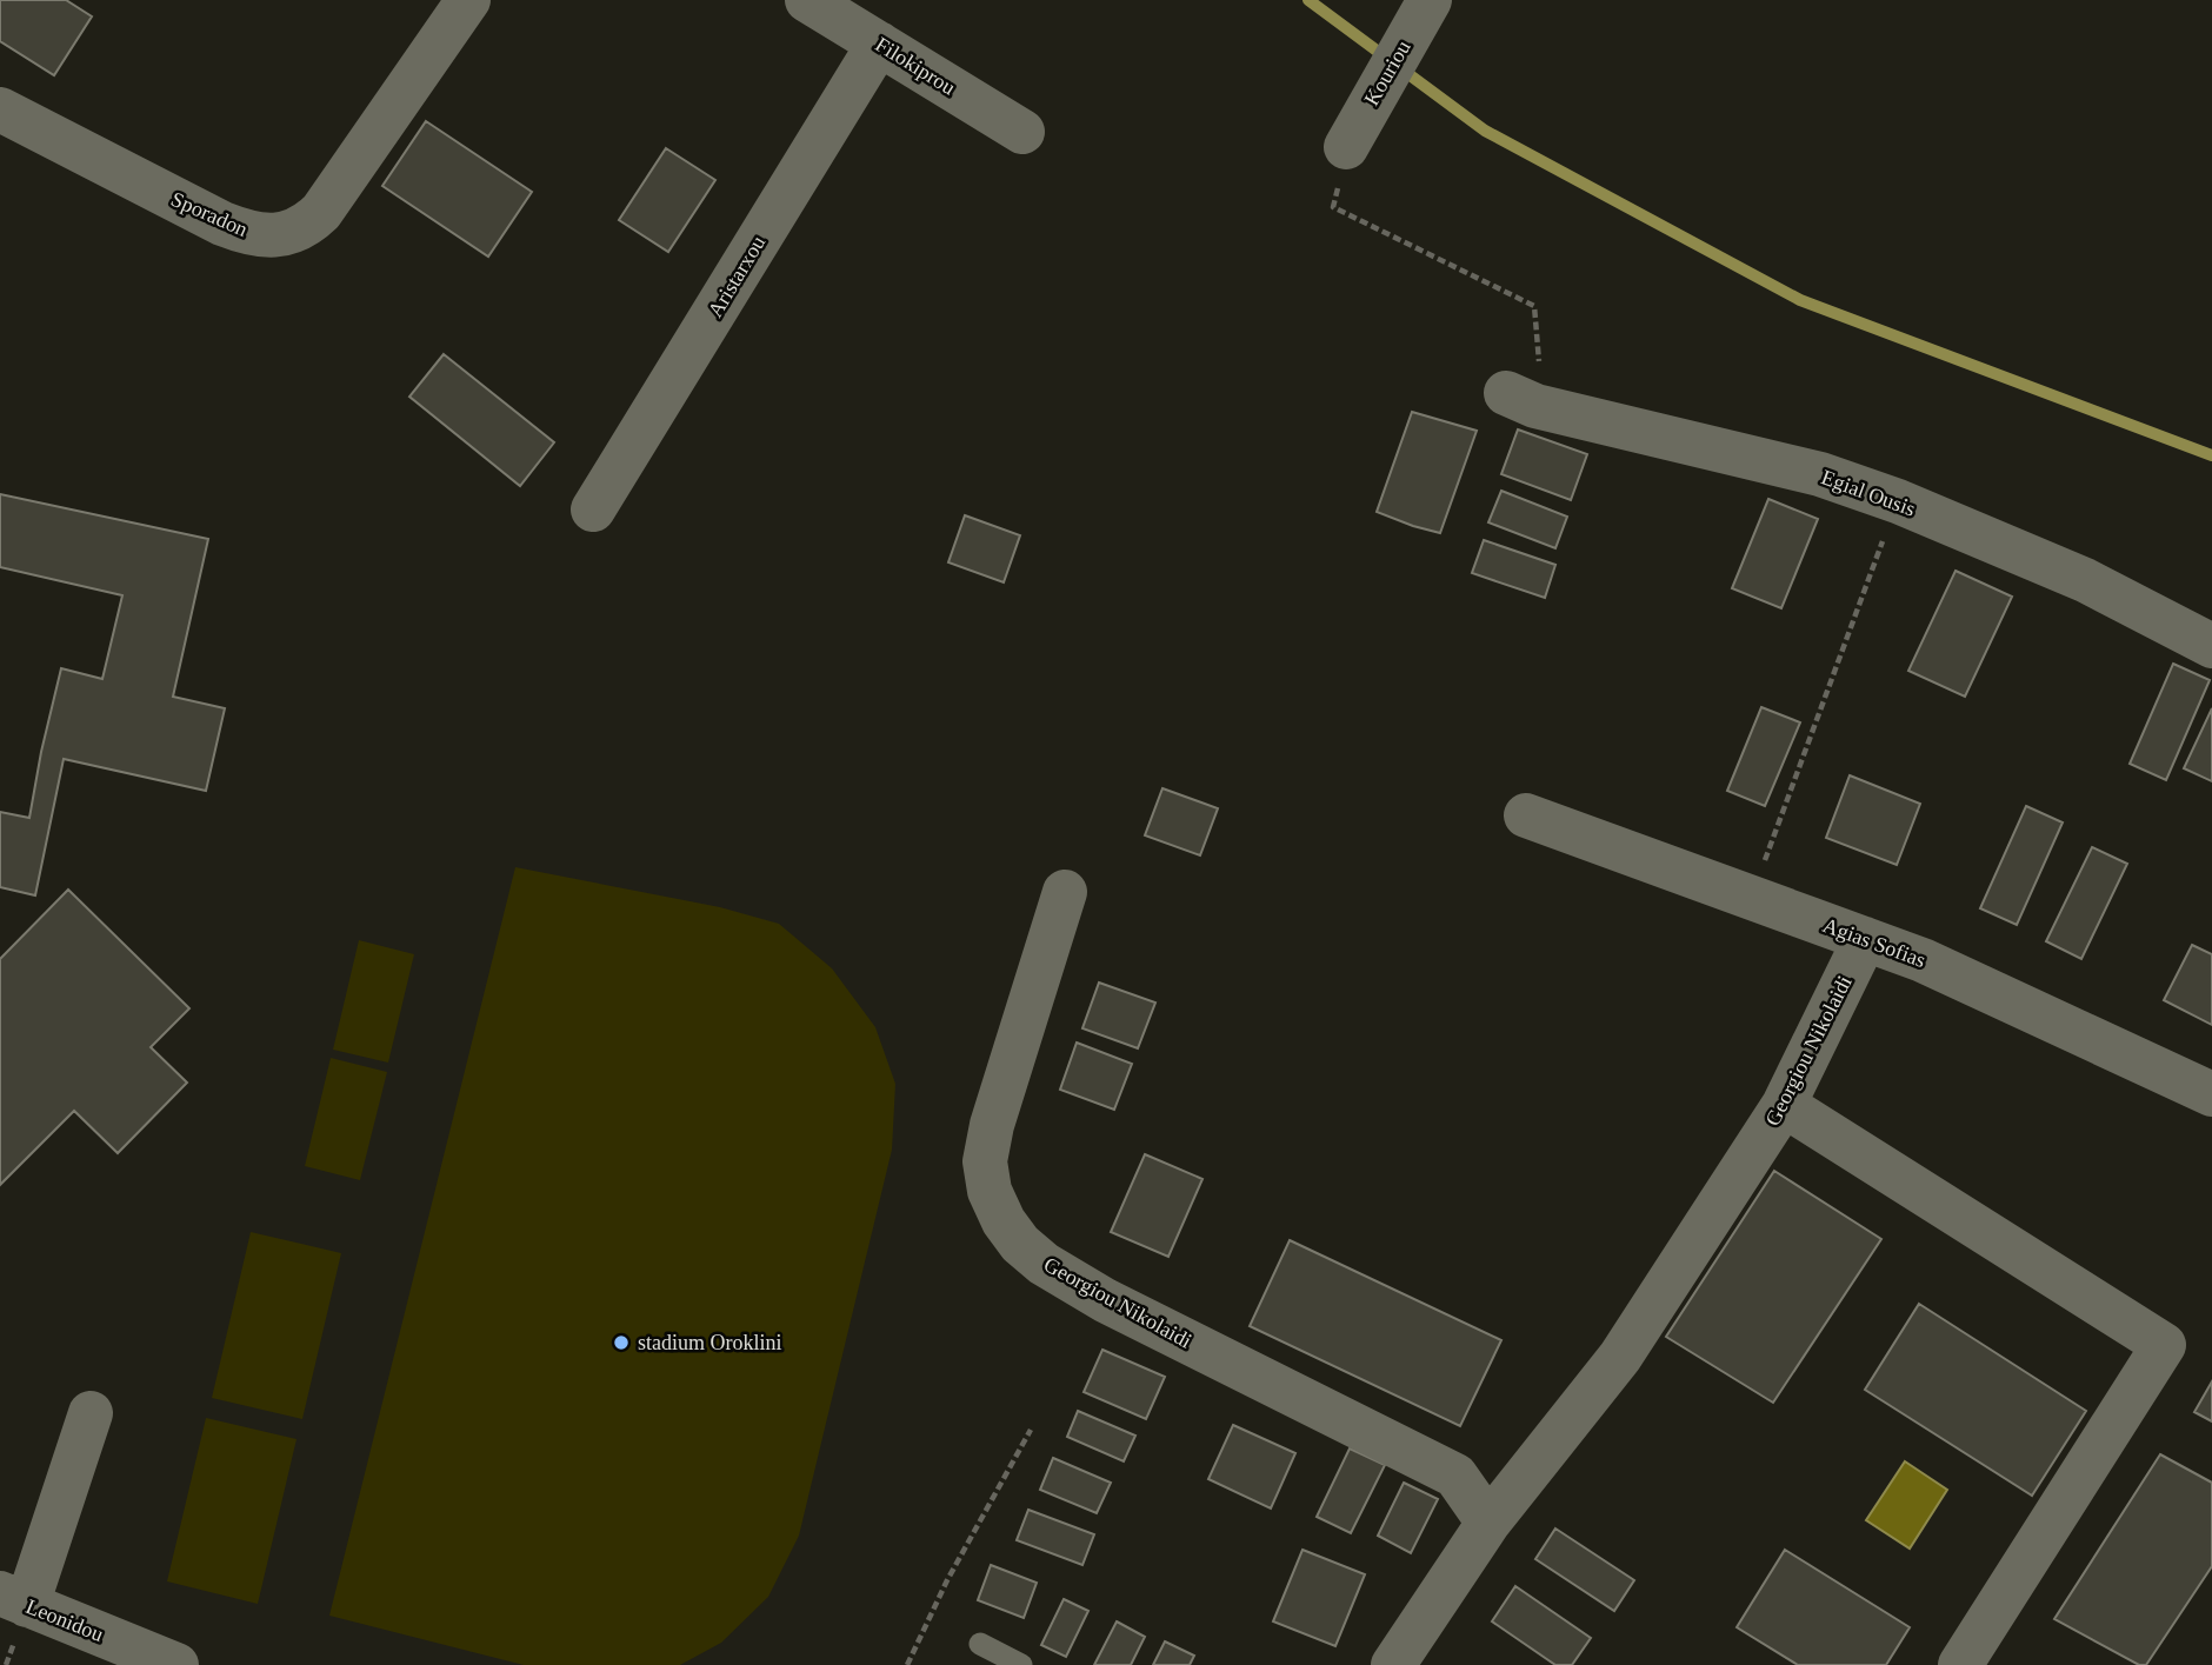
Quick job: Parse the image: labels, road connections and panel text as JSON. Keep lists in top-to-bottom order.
{
  "streets": {
    "street": [
      "Filokiprou",
      "Kouriou",
      "Sporadon",
      "Aristarxou",
      "Egial Ousis",
      "Agias Sofias",
      "Georgiou Nikolaidi",
      "Leonidou"
    ]
  },
  "crossings": [
    ["Filokiprou", "Aristarxou"],
    ["Agias Sofias", "Georgiou Nikolaidi"]
  ],
  "places": ["stadium Oroklini"]
}
